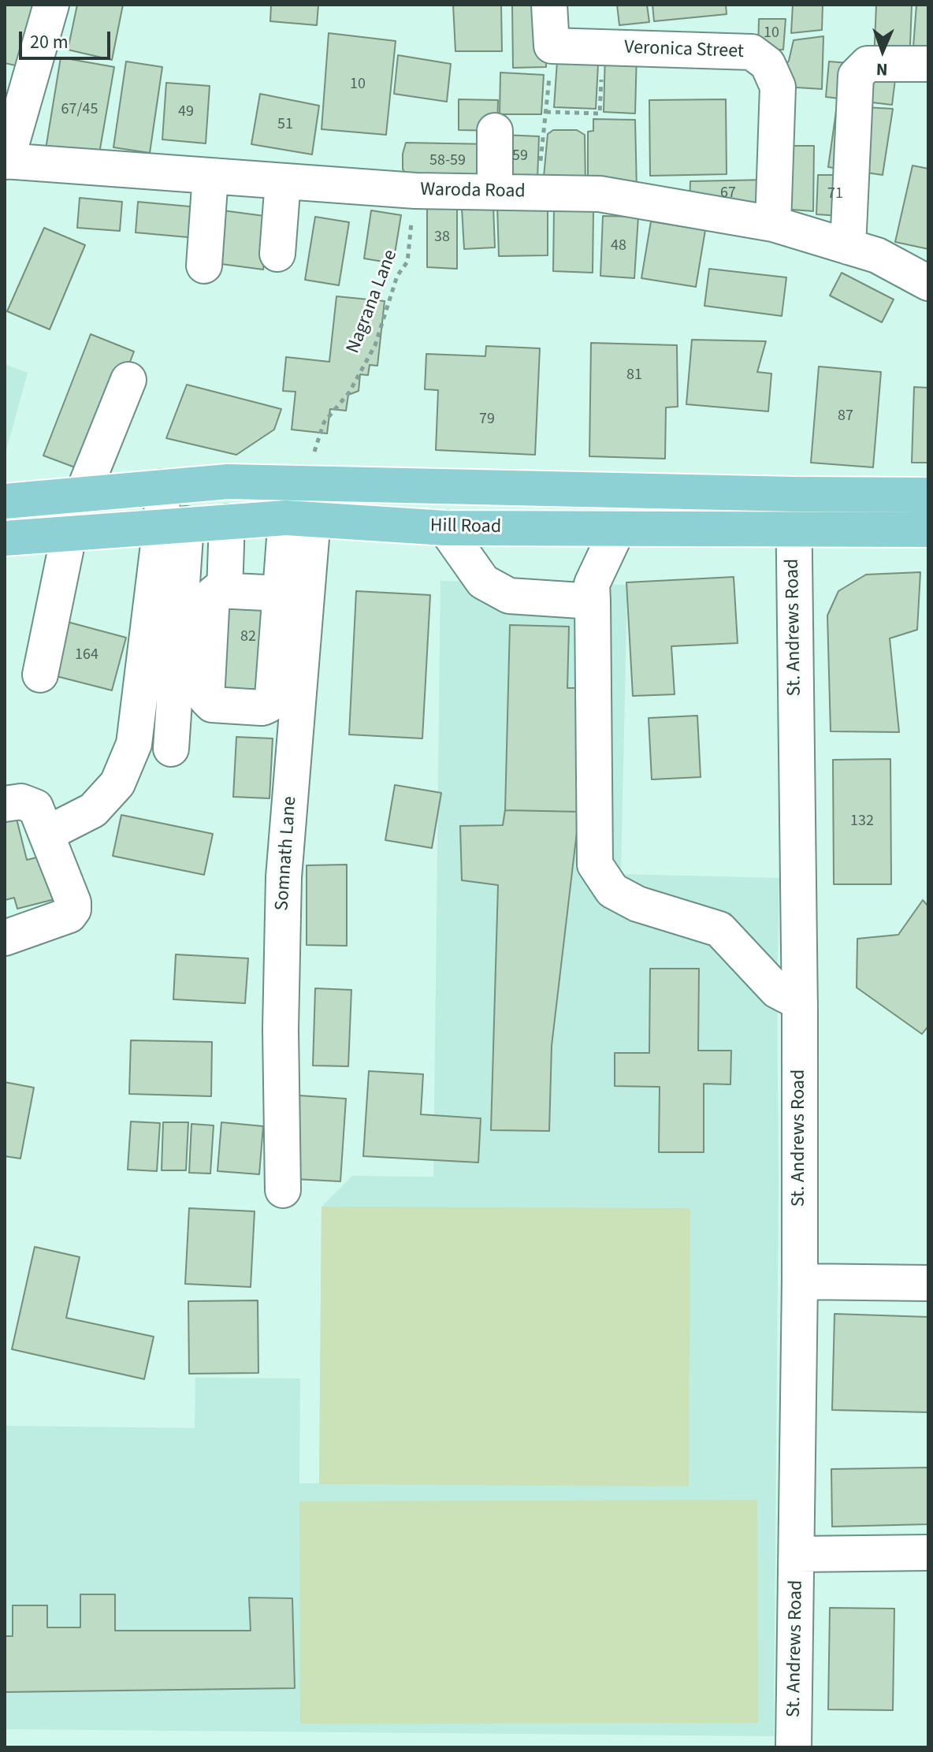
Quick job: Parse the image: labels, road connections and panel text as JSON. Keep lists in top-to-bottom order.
{
  "streets": {
    "main road": ["Hill Road"],
    "street": [
      "Veronica Street",
      "Waroda Road",
      "St. Andrews Road",
      "Somnath Lane"
    ],
    "path": ["Nagrana Lane"]
  },
  "crossings": [
    ["Veronica Street", "Waroda Road"],
    ["Waroda Road", "Nagrana Lane"],
    ["Hill Road", "St. Andrews Road"],
    ["Hill Road", "Somnath Lane"]
  ],
  "house_numbers": [
    "10",
    "10",
    "67/45",
    "49",
    "51",
    "59",
    "58-59",
    "67",
    "71",
    "38",
    "48",
    "81",
    "87",
    "79",
    "82",
    "164",
    "132"
  ],
  "scale_bar": "20 m",
  "north": "bottom"
}
